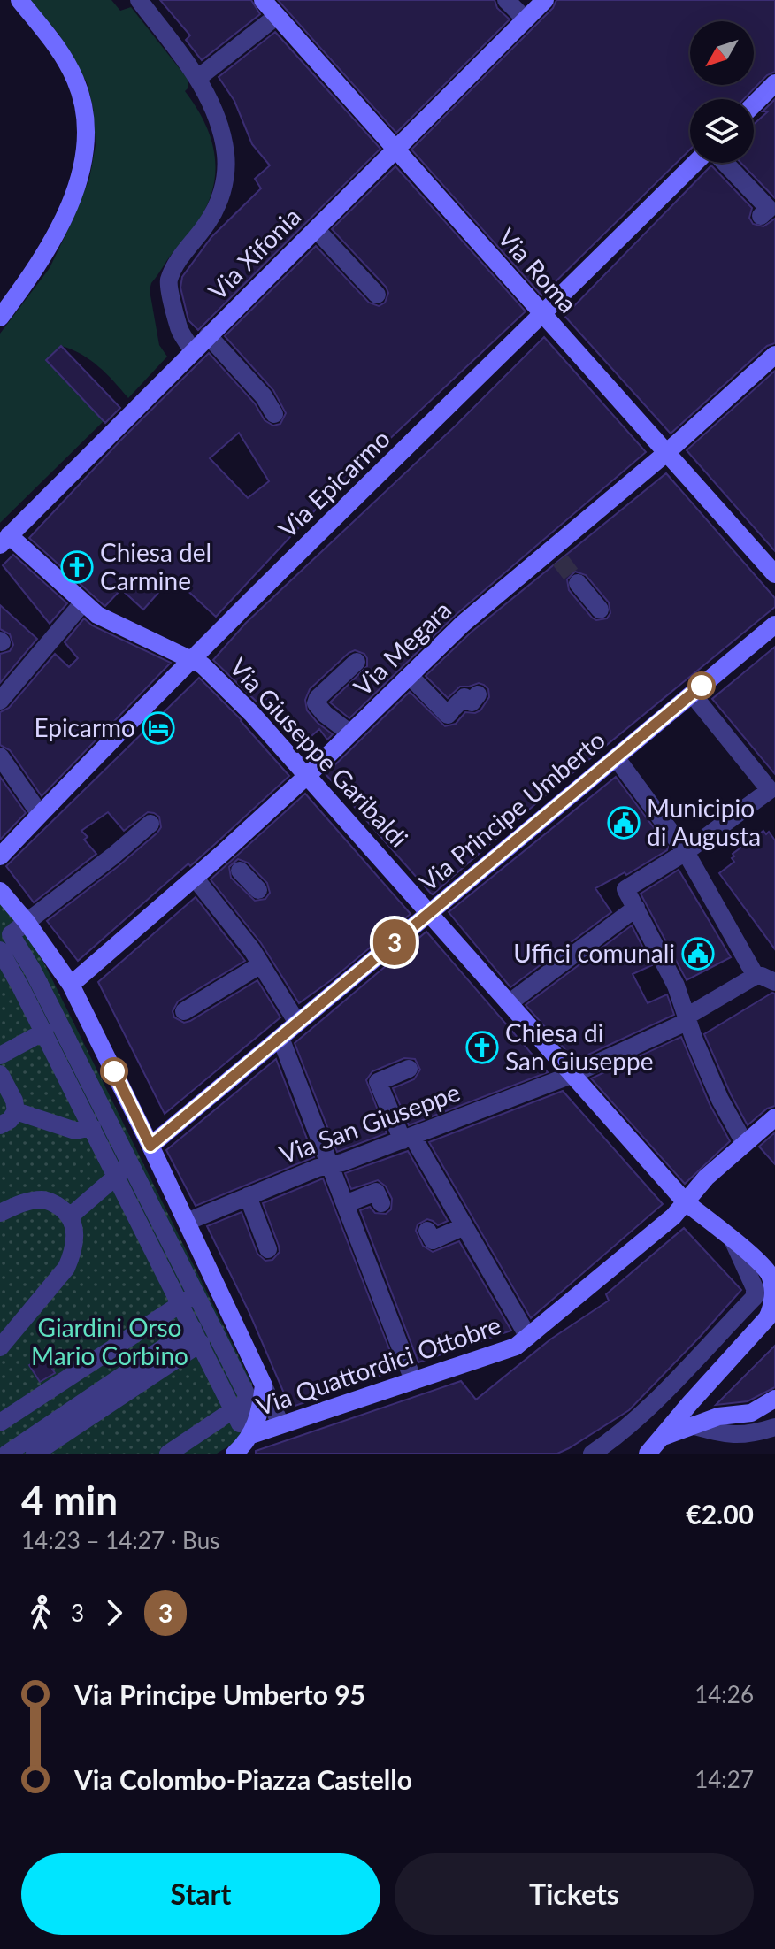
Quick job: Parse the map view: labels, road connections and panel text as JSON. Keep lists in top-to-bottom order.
{
  "streets": {
    "street": [
      "Via Xifonia",
      "Via Roma",
      "Via Epicarmo",
      "Via Megara",
      "Via Giuseppe Garibaldi",
      "Via Principe Umberto",
      "Via San Giuseppe",
      "Via Quattordici Ottobre"
    ]
  },
  "crossings": [
    ["Via Xifonia", "Via Roma"],
    ["Via Xifonia", "Via Giuseppe Garibaldi"],
    ["Via Roma", "Via Epicarmo"],
    ["Via Roma", "Via Megara"],
    ["Via Epicarmo", "Via Giuseppe Garibaldi"],
    ["Via Megara", "Via Giuseppe Garibaldi"],
    ["Via Giuseppe Garibaldi", "Via Principe Umberto"],
    ["Via Giuseppe Garibaldi", "Via San Giuseppe"],
    ["Via Giuseppe Garibaldi", "Via Quattordici Ottobre"]
  ],
  "parks": ["Giardini Orso Mario Corbino"],
  "places": {
    "church": ["Chiesa del Carmine", "Chiesa di San Giuseppe"],
    "hotel": ["Epicarmo"],
    "public building": ["Municipio di Augusta", "Uffici comunali"]
  },
  "lines": ["bus line 3"],
  "north": "bottom left",
  "page": {
    "on_map": "3",
    "heading": ["4 min", "14:23 – 14:27 · Bus", "€2.00"],
    "legs": ["3", "3"],
    "list": [
      {
        "name": "Via Principe Umberto 95",
        "value": "14:26"
      },
      {
        "name": "Via Colombo-Piazza Castello",
        "value": "14:27"
      }
    ],
    "buttons": ["Start", "Tickets"]
  }
}
